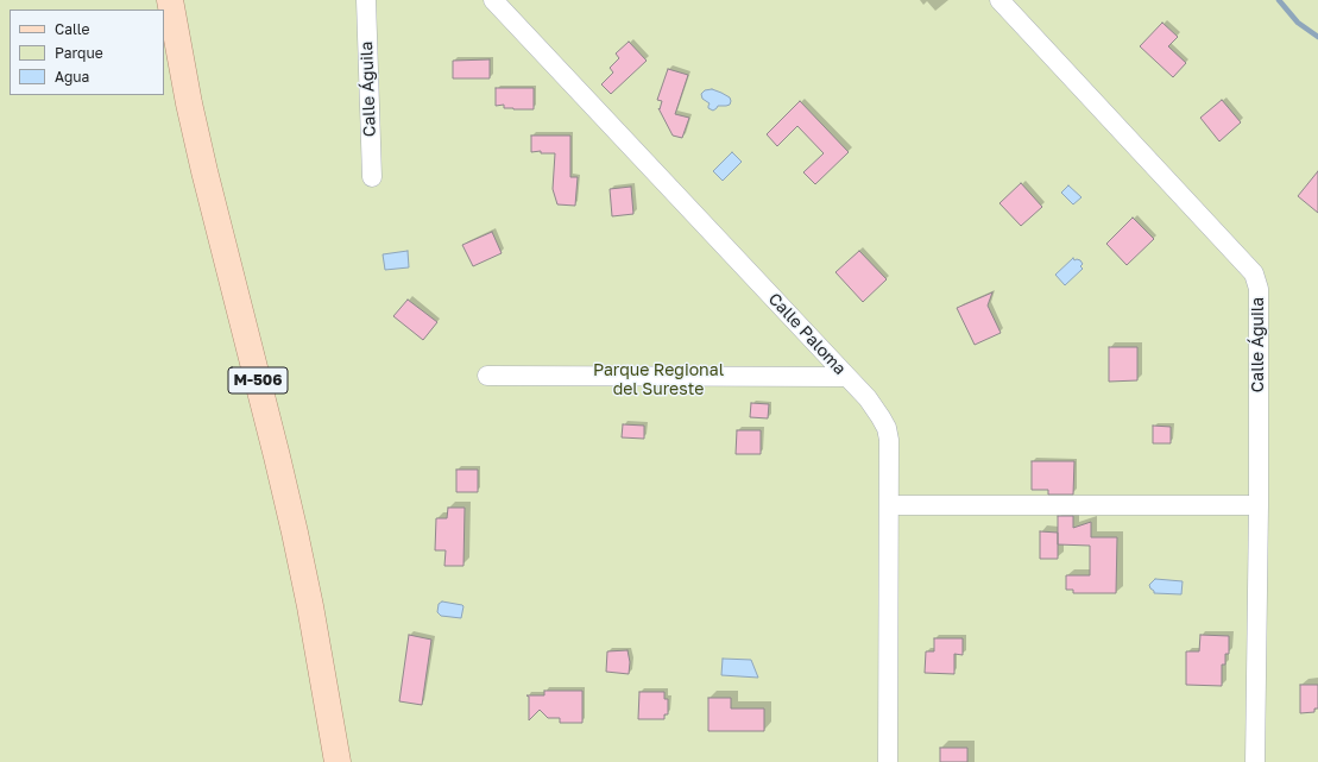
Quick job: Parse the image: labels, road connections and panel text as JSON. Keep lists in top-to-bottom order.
{
  "streets": {
    "main road": ["M-506"],
    "street": ["Calle Águila", "Calle Paloma"]
  },
  "parks": ["Parque Regional del Sureste"],
  "legend": ["Calle", "Parque", "Agua"]
}
